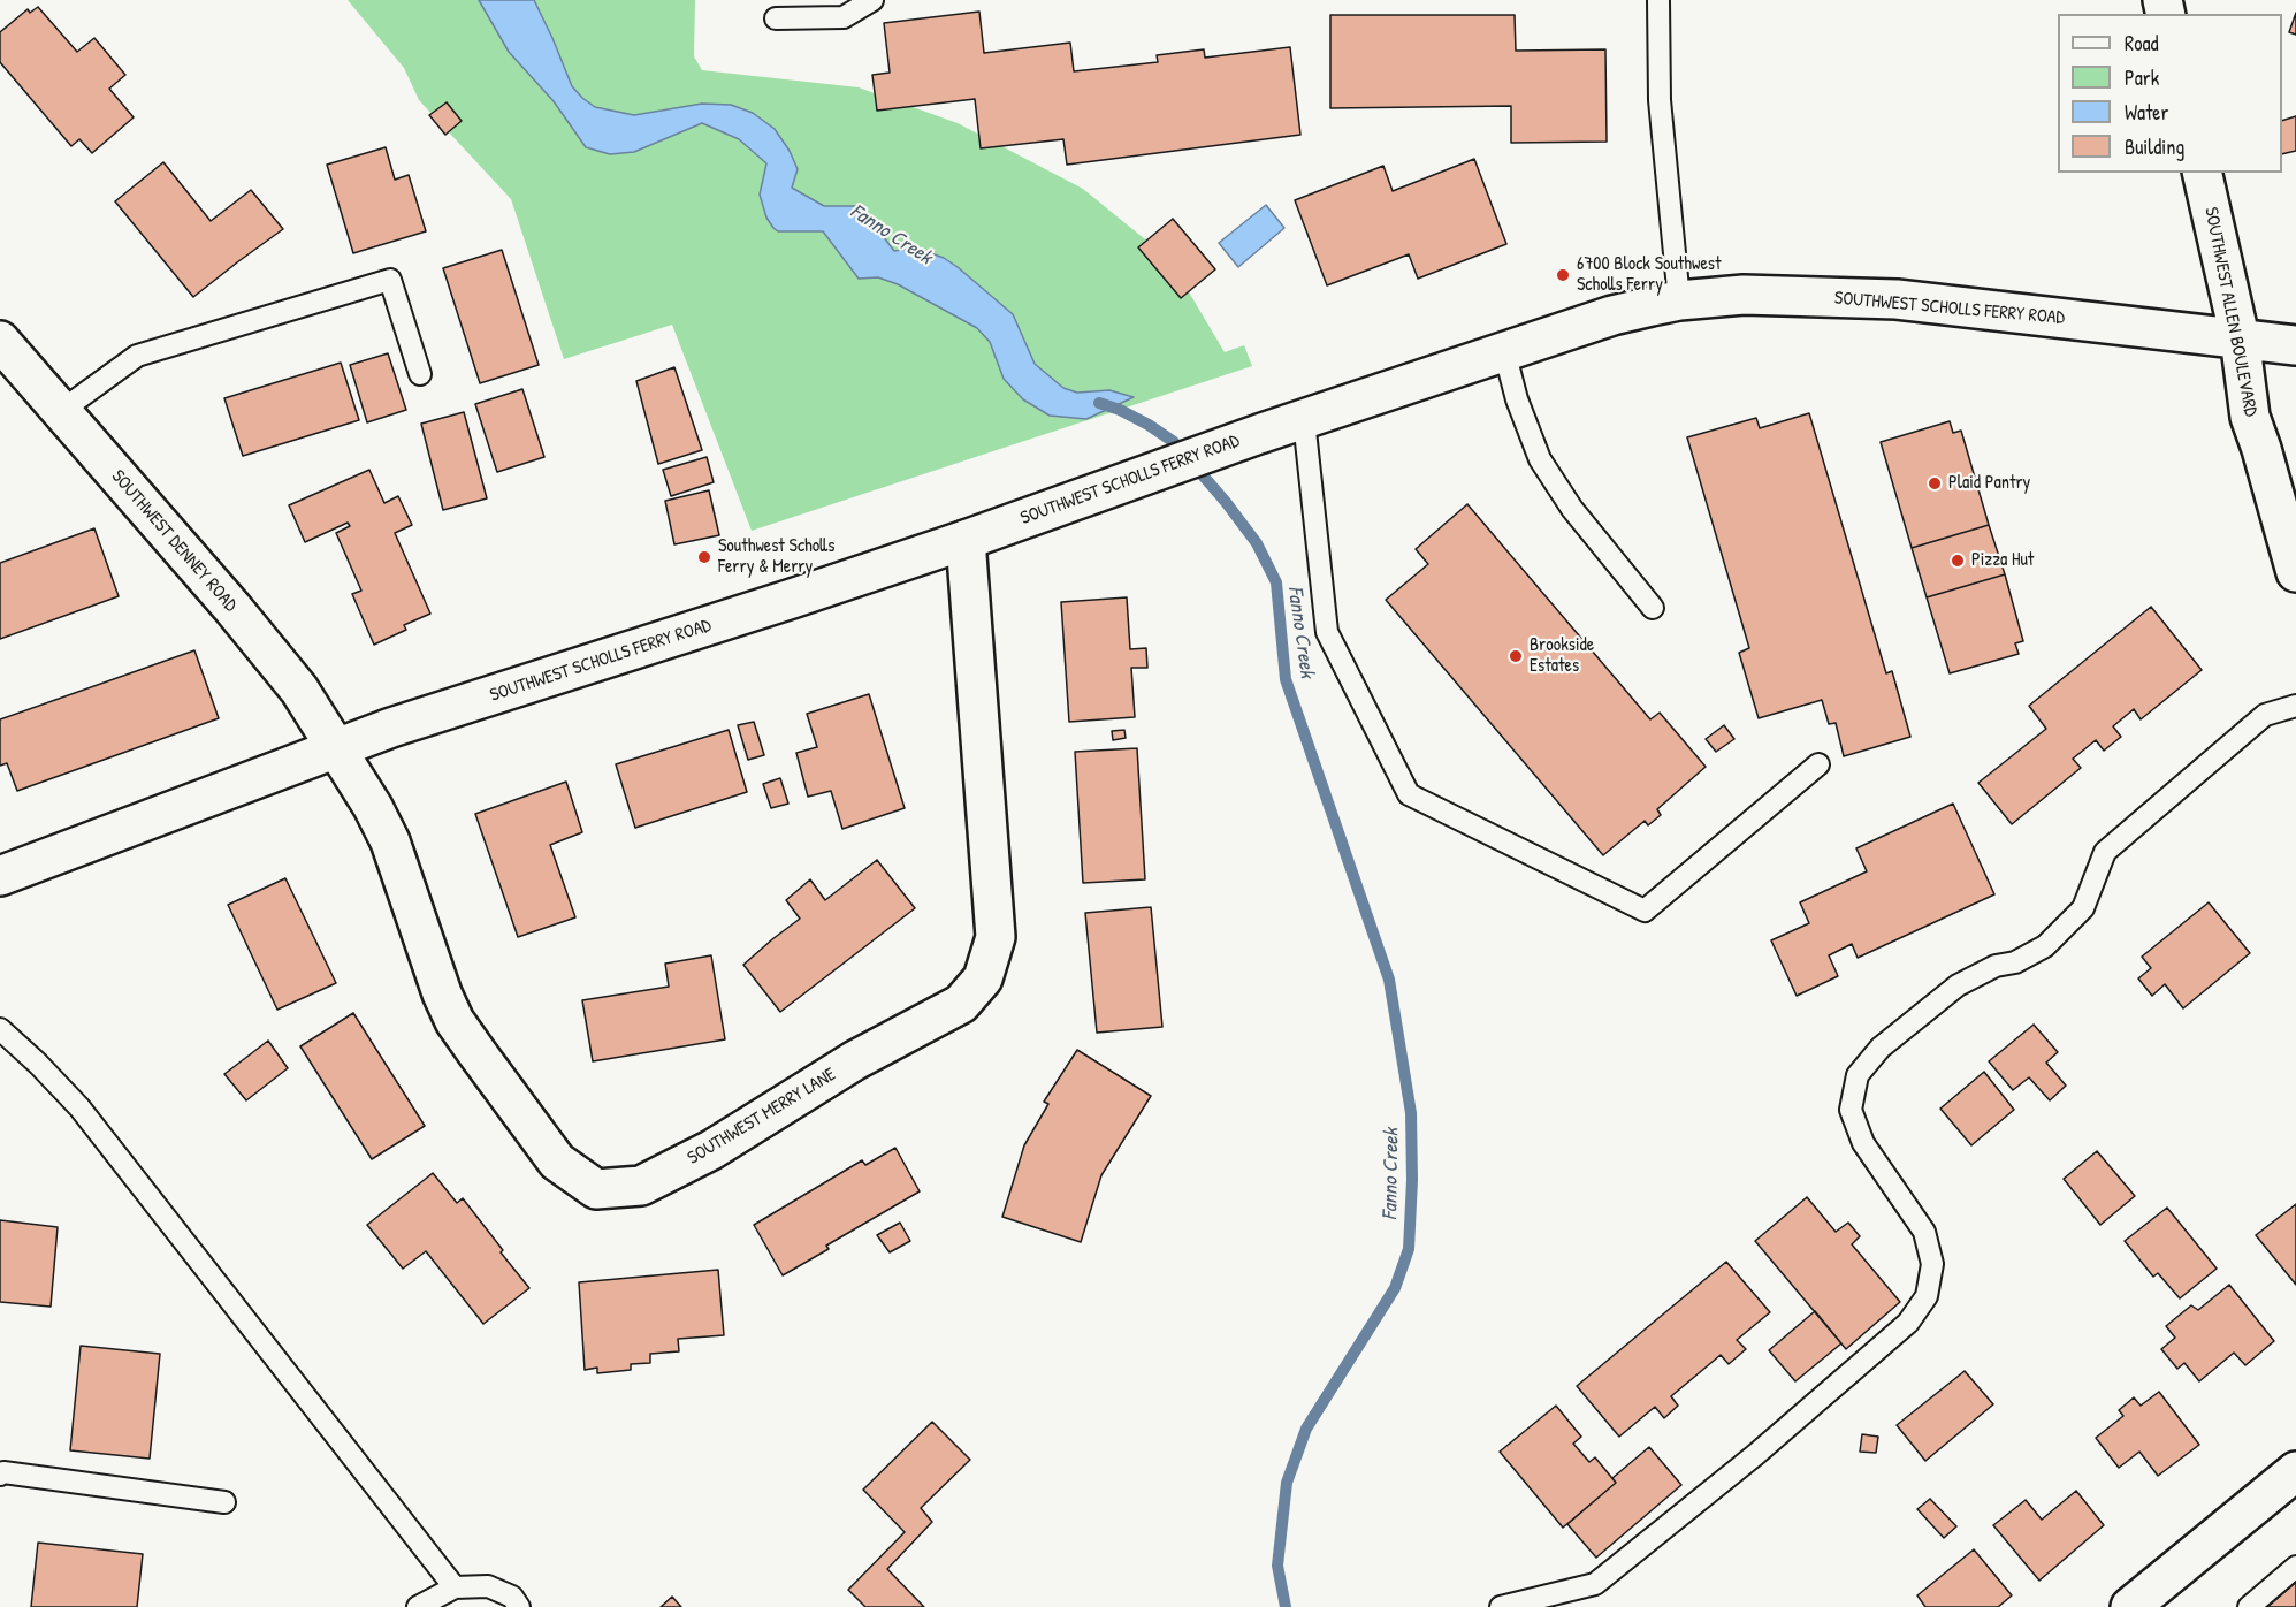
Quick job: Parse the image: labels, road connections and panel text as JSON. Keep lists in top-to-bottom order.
{
  "streets": {
    "main road": [
      "SOUTHWEST SCHOLLS FERRY ROAD",
      "SOUTHWEST ALLEN BOULEVARD",
      "SOUTHWEST DENNEY ROAD",
      "SOUTHWEST MERRY LANE"
    ]
  },
  "crossings": [
    ["SOUTHWEST SCHOLLS FERRY ROAD", "SOUTHWEST ALLEN BOULEVARD"],
    ["SOUTHWEST SCHOLLS FERRY ROAD", "SOUTHWEST DENNEY ROAD"],
    ["SOUTHWEST SCHOLLS FERRY ROAD", "SOUTHWEST MERRY LANE"],
    ["SOUTHWEST DENNEY ROAD", "SOUTHWEST MERRY LANE"]
  ],
  "water": ["Fanno Creek"],
  "places": [
    "6700 Block Southwest Scholls Ferry",
    "Plaid Pantry",
    "Southwest Scholls Ferry & Merry",
    "Pizza Hut",
    "Brookside Estates"
  ],
  "legend": [
    "Road",
    "Park",
    "Water",
    "Building"
  ]
}
